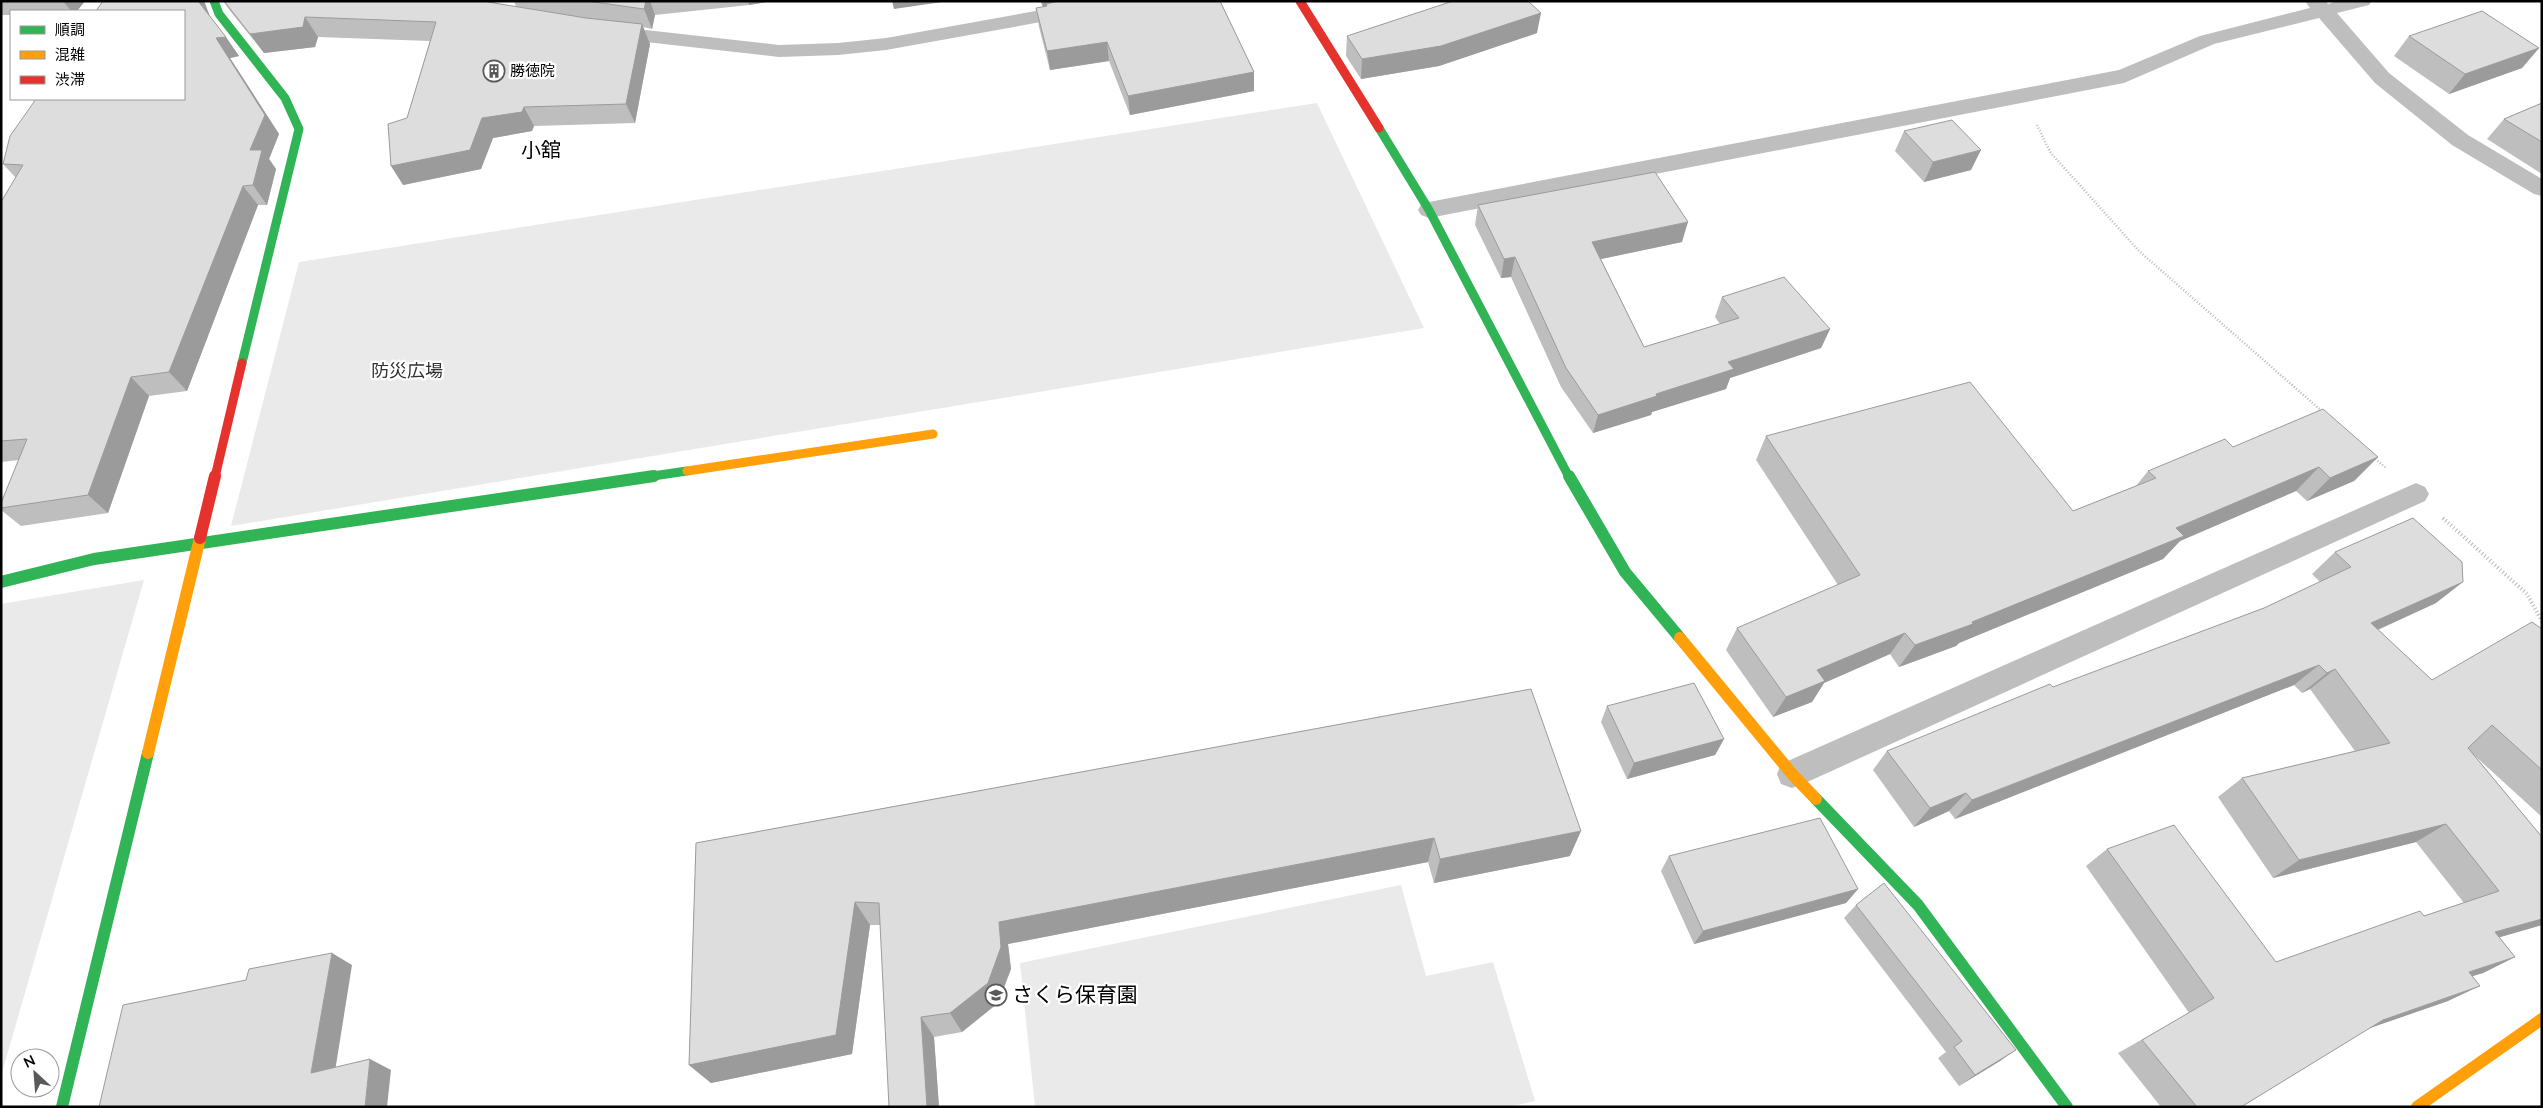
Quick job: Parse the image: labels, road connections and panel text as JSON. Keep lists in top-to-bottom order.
{
  "districts": ["小舘"],
  "parks": ["防災広場"],
  "places": {
    "building": ["勝徳院"],
    "school or university": ["さくら保育園"]
  },
  "legend": ["順調", "混雑", "渋滞"],
  "north": "top left"
}
